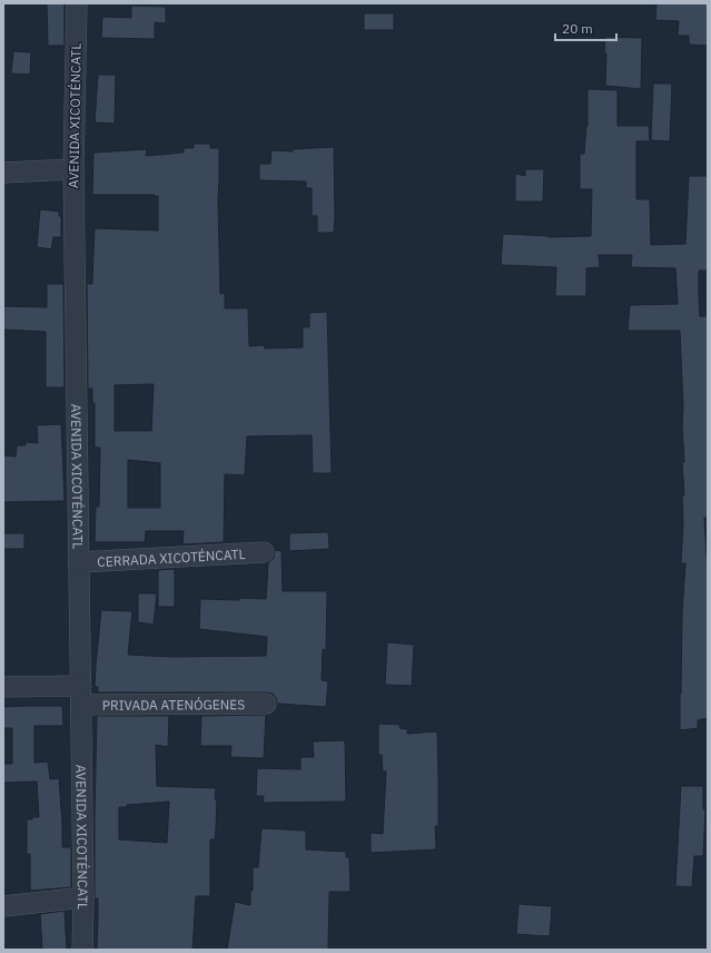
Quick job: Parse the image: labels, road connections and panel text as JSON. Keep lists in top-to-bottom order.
{
  "streets": {
    "street": ["AVENIDA XICOTÉNCATL", "CERRADA XICOTÉNCATL", "PRIVADA ATENÓGENES"]
  },
  "crossings": [
    ["AVENIDA XICOTÉNCATL", "CERRADA XICOTÉNCATL"],
    ["AVENIDA XICOTÉNCATL", "PRIVADA ATENÓGENES"]
  ],
  "scale_bar": "20 m"
}
